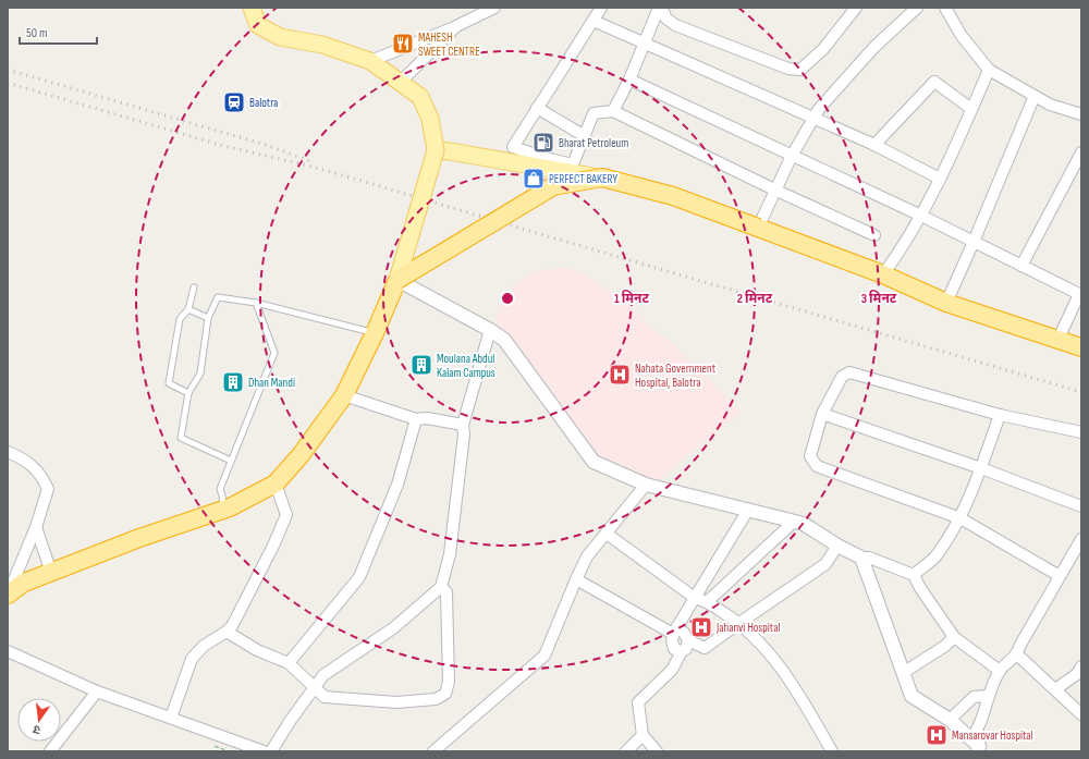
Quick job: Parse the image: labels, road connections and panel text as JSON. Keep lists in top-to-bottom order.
{
  "places": {
    "restaurant": ["MAHESH SWEET CENTRE"],
    "station": ["Balotra"],
    "fuel station": ["Bharat Petroleum"],
    "shop": ["PERFECT BAKERY"],
    "building": ["Moulana Abdul Kalam Campus", "Dhan Mandi"],
    "hospital": ["Nahata Government Hospital, Balotra", "Jahanvi Hospital", "Mansarovar Hospital"]
  },
  "scale_bar": "50 m",
  "north": "bottom",
  "rings": ["1 मिनट", "2 मिनट", "3 मिनट"]
}
